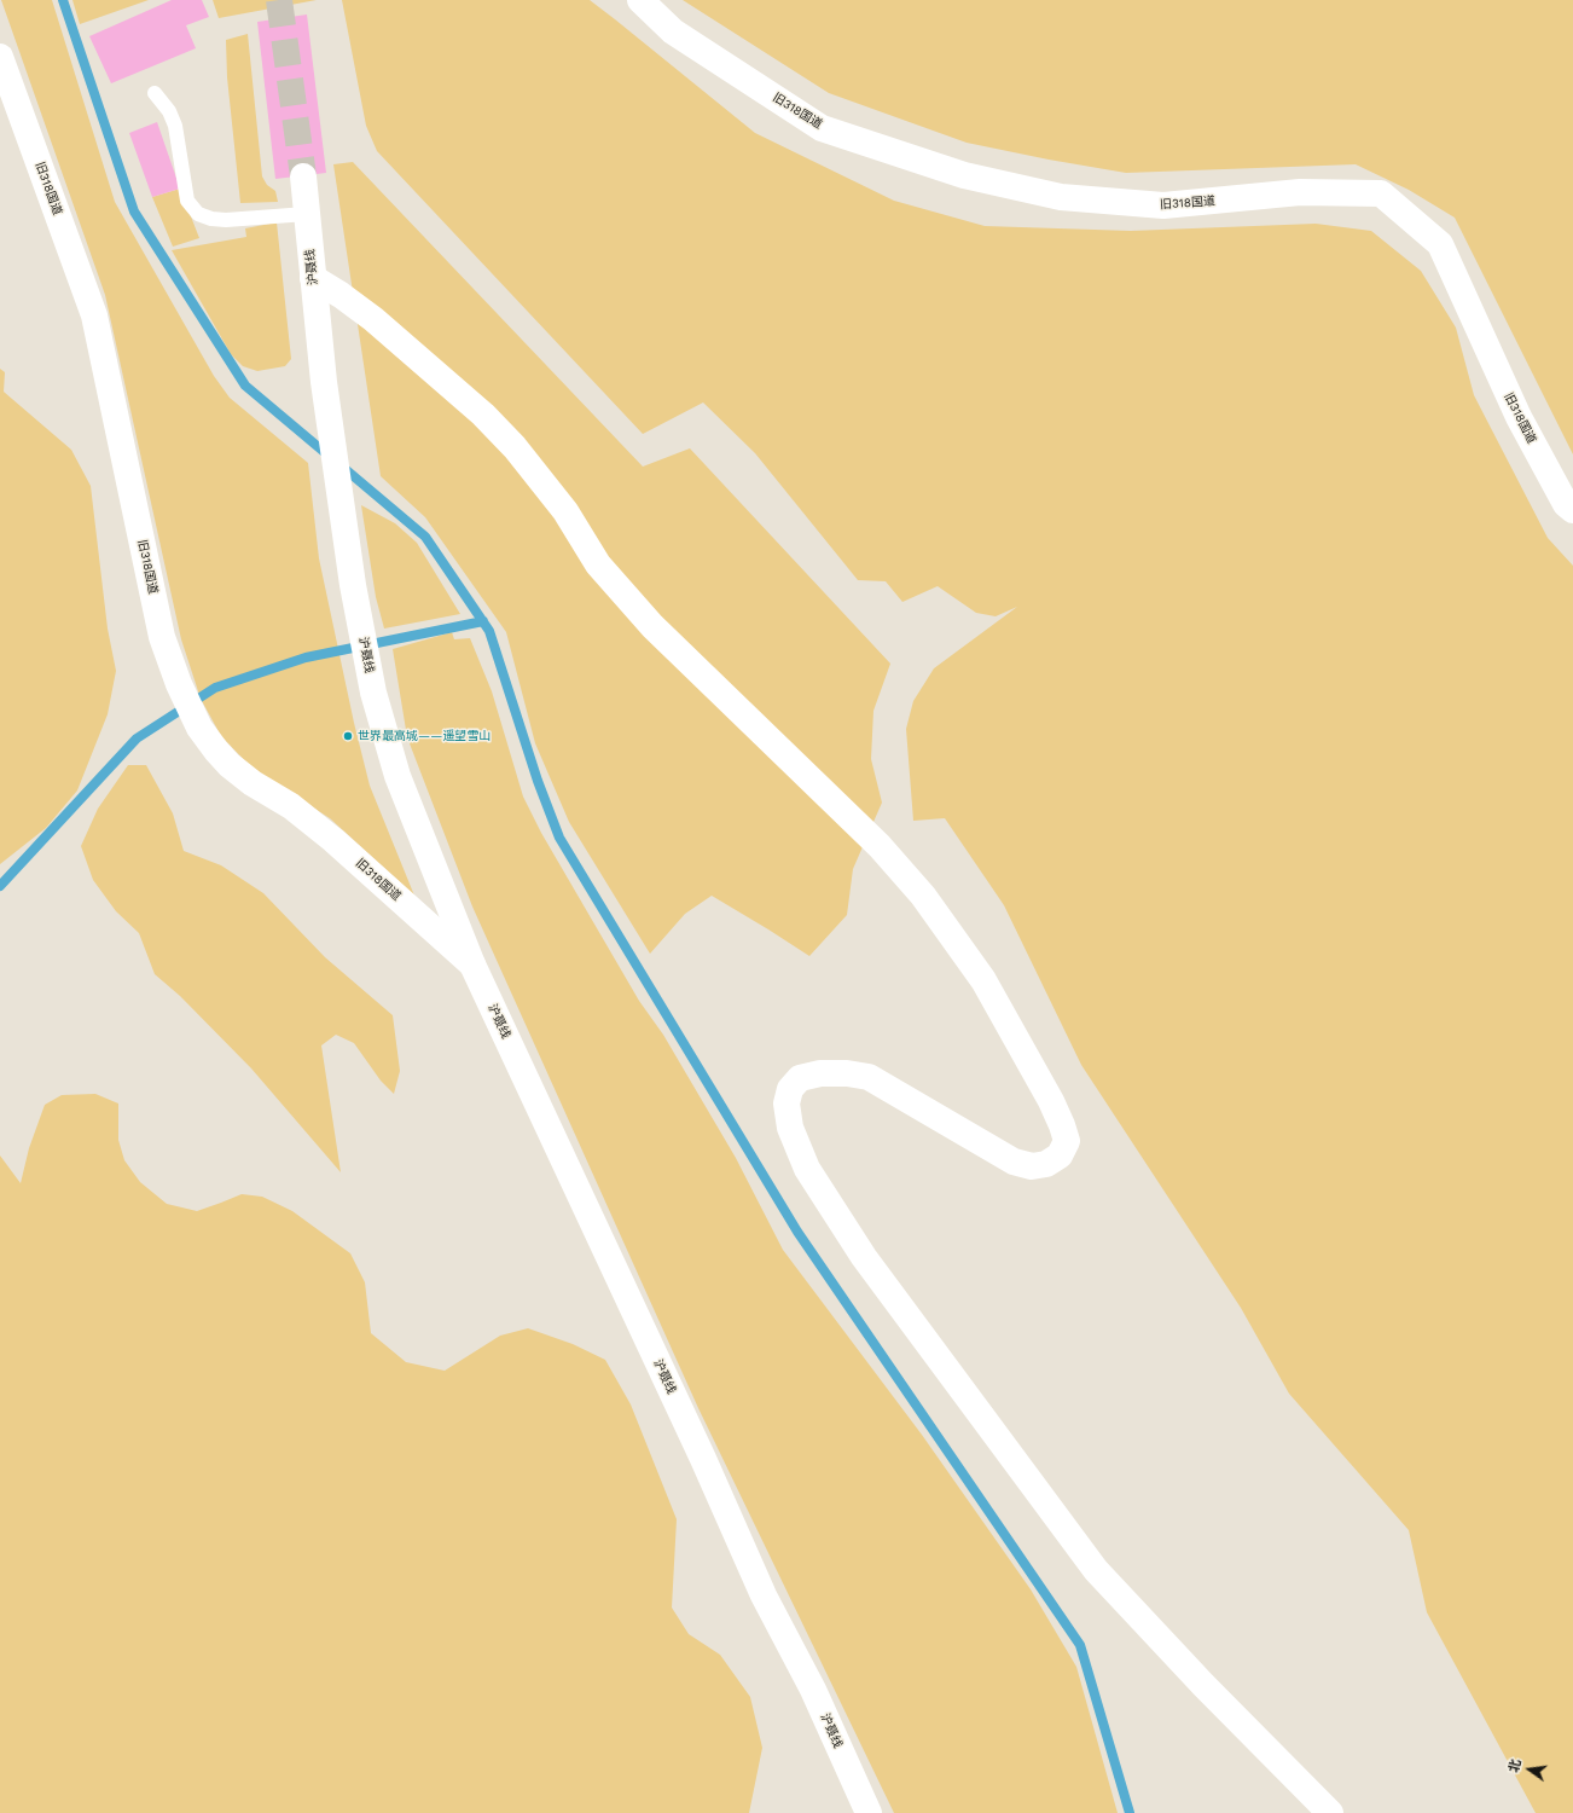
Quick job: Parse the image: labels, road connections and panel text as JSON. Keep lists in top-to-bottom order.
{
  "streets": {
    "main road": ["旧318国道", "沪聂线"]
  },
  "crossings": [
    ["旧318国道", "沪聂线"]
  ],
  "places": ["世界最高城——遥望雪山"],
  "north": "left"
}
